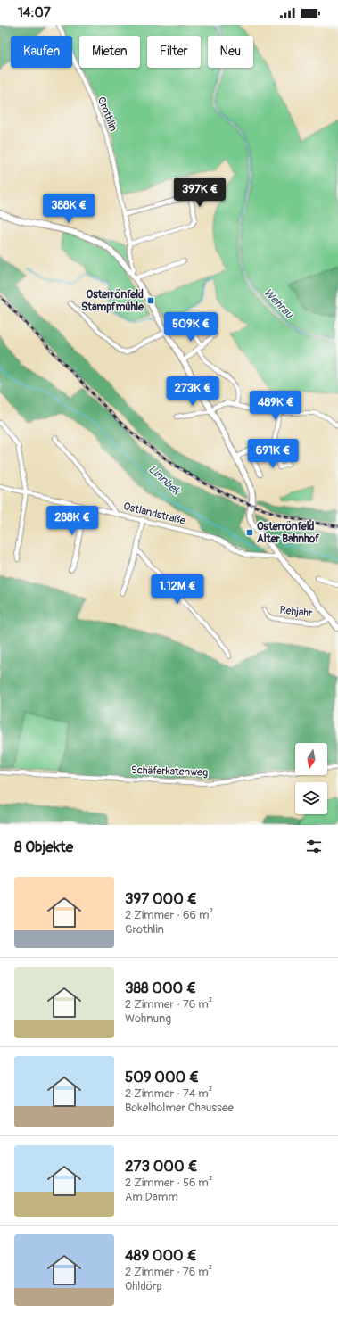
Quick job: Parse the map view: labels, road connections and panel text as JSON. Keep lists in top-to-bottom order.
{
  "streets": {
    "street": [
      "Grothlin",
      "Ostlandstraße",
      "Rehjahr",
      "Schäferkatenweg"
    ]
  },
  "water": ["Wehrau", "Linnbek"],
  "places": {
    "transit": ["Osterrönfeld Stampfmühle", "Osterrönfeld Alter Bahnhof"]
  },
  "north": "bottom",
  "page": {
    "status": "14:07",
    "chip": [
      "Kaufen",
      "Mieten",
      "Filter",
      "Neu"
    ],
    "price": [
      "397K €",
      "388K €",
      "509K €",
      "273K €",
      "489K €",
      "691K €",
      "288K €",
      "1.12M €"
    ],
    "heading": "8 Objekte",
    "list": [
      {
        "name": "397 000 €",
        "note": "2 Zimmer · 66 m² · Grothlin"
      },
      {
        "name": "388 000 €",
        "note": "2 Zimmer · 76 m² · Wohnung"
      },
      {
        "name": "509 000 €",
        "note": "2 Zimmer · 74 m² · Bokelholmer Chaussee"
      },
      {
        "name": "273 000 €",
        "note": "2 Zimmer · 56 m² · Am Damm"
      },
      {
        "name": "489 000 €",
        "note": "2 Zimmer · 76 m² · Ohldörp"
      }
    ]
  }
}
